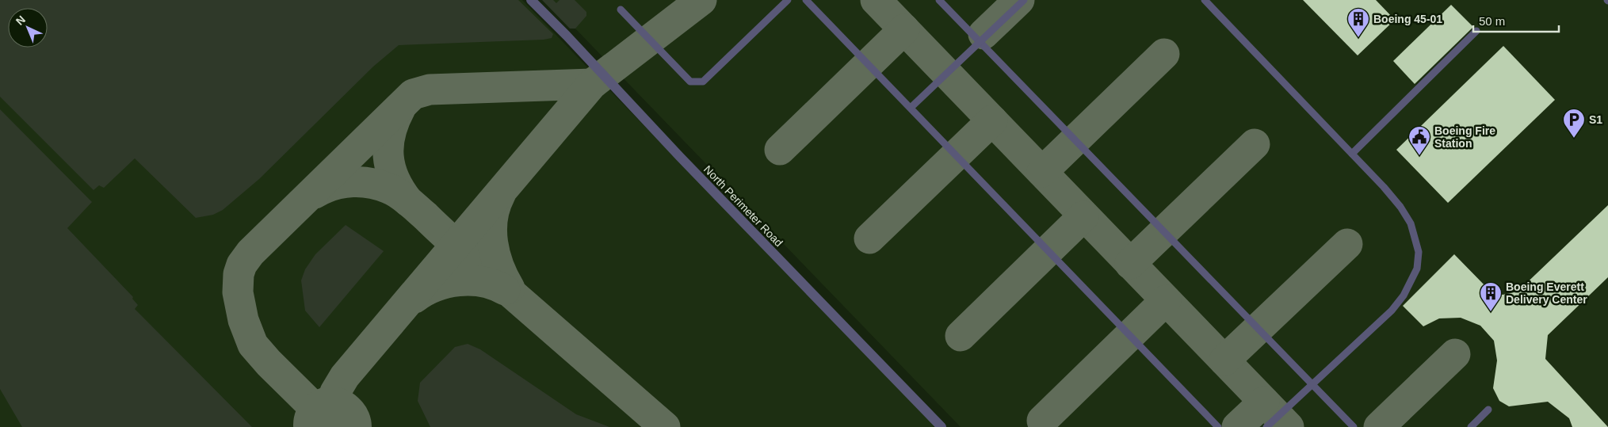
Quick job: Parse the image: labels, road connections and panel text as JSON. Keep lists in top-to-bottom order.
{
  "streets": {
    "street": ["North Perimeter Road"]
  },
  "places": {
    "building": ["Boeing 45-01", "Boeing Everett Delivery Center"],
    "parking": ["S1"],
    "public building": ["Boeing Fire Station"]
  },
  "scale_bar": "50 m",
  "north": "top left"
}
